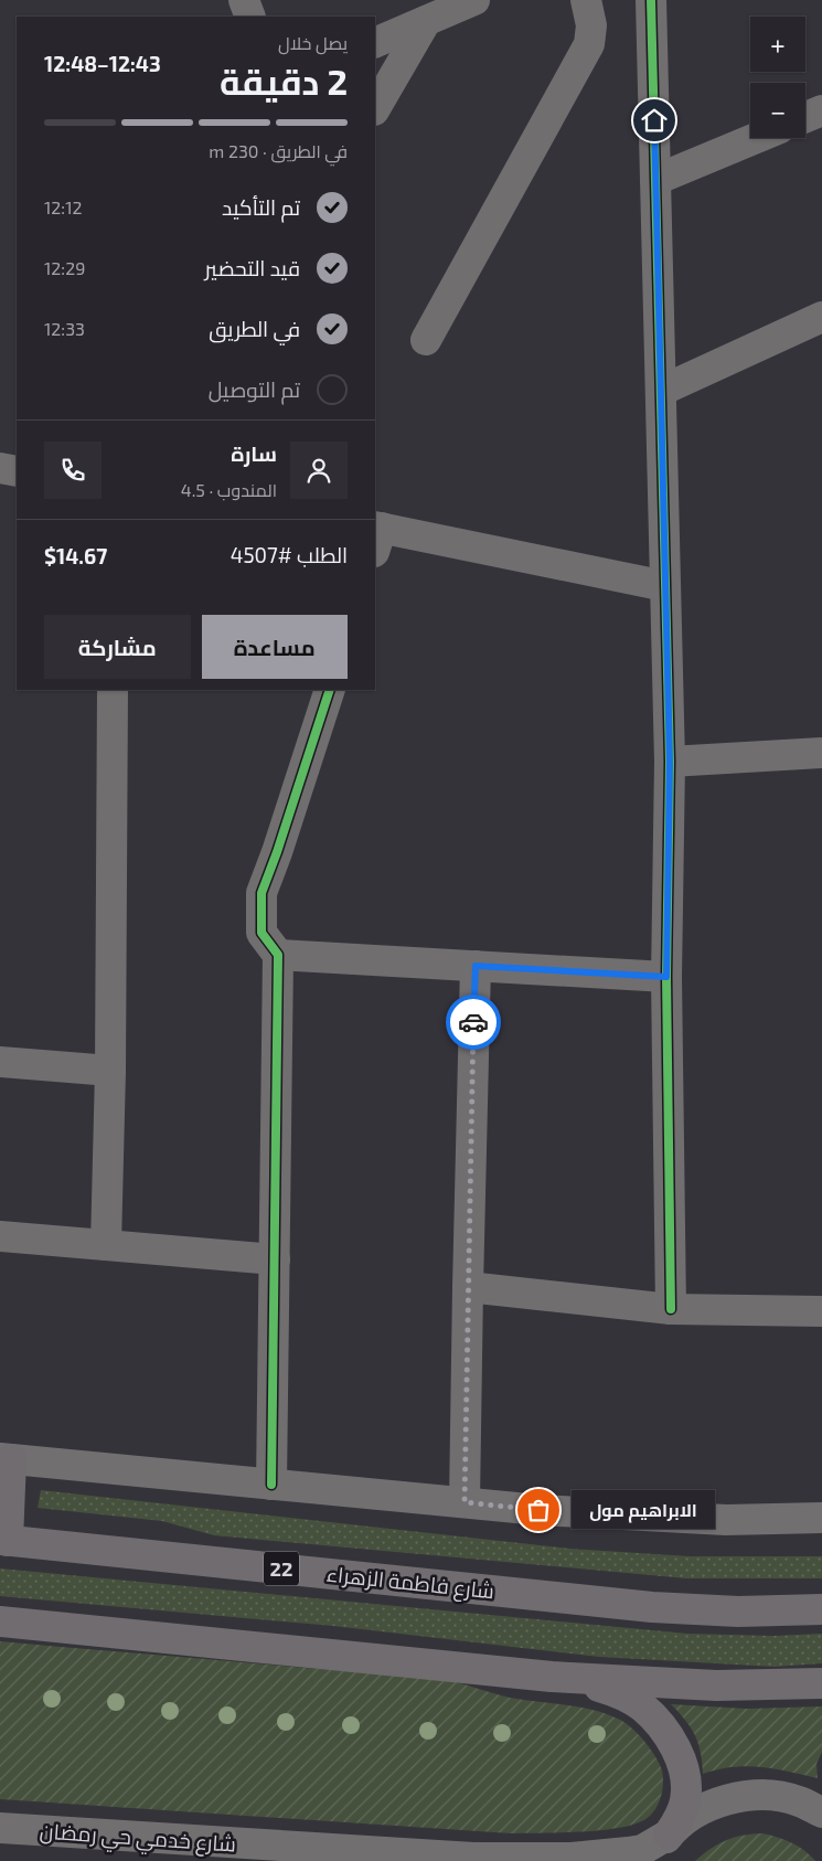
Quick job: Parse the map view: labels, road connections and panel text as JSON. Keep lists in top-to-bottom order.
{
  "streets": {
    "highway": ["22", "شارع فاطمة الزهراء"],
    "main road": ["شارع خدمي حي رمضان"]
  },
  "places": ["الابراهيم مول"],
  "page": {
    "map_buttons": ["+", "−"],
    "heading": ["2 دقيقة", "يصل خلال", "12:43–12:48"],
    "panel": [
      "سارة",
      "المندوب · 4.5",
      "الطلب #4507",
      "$14.67"
    ],
    "bar": "في الطريق · 230 m",
    "list": [
      ["تم التأكيد", "12:12"],
      ["قيد التحضير", "12:29"],
      ["في الطريق", "12:33"],
      "تم التوصيل"
    ],
    "buttons": ["مساعدة", "مشاركة"],
    "bubble": "الابراهيم مول"
  }
}
